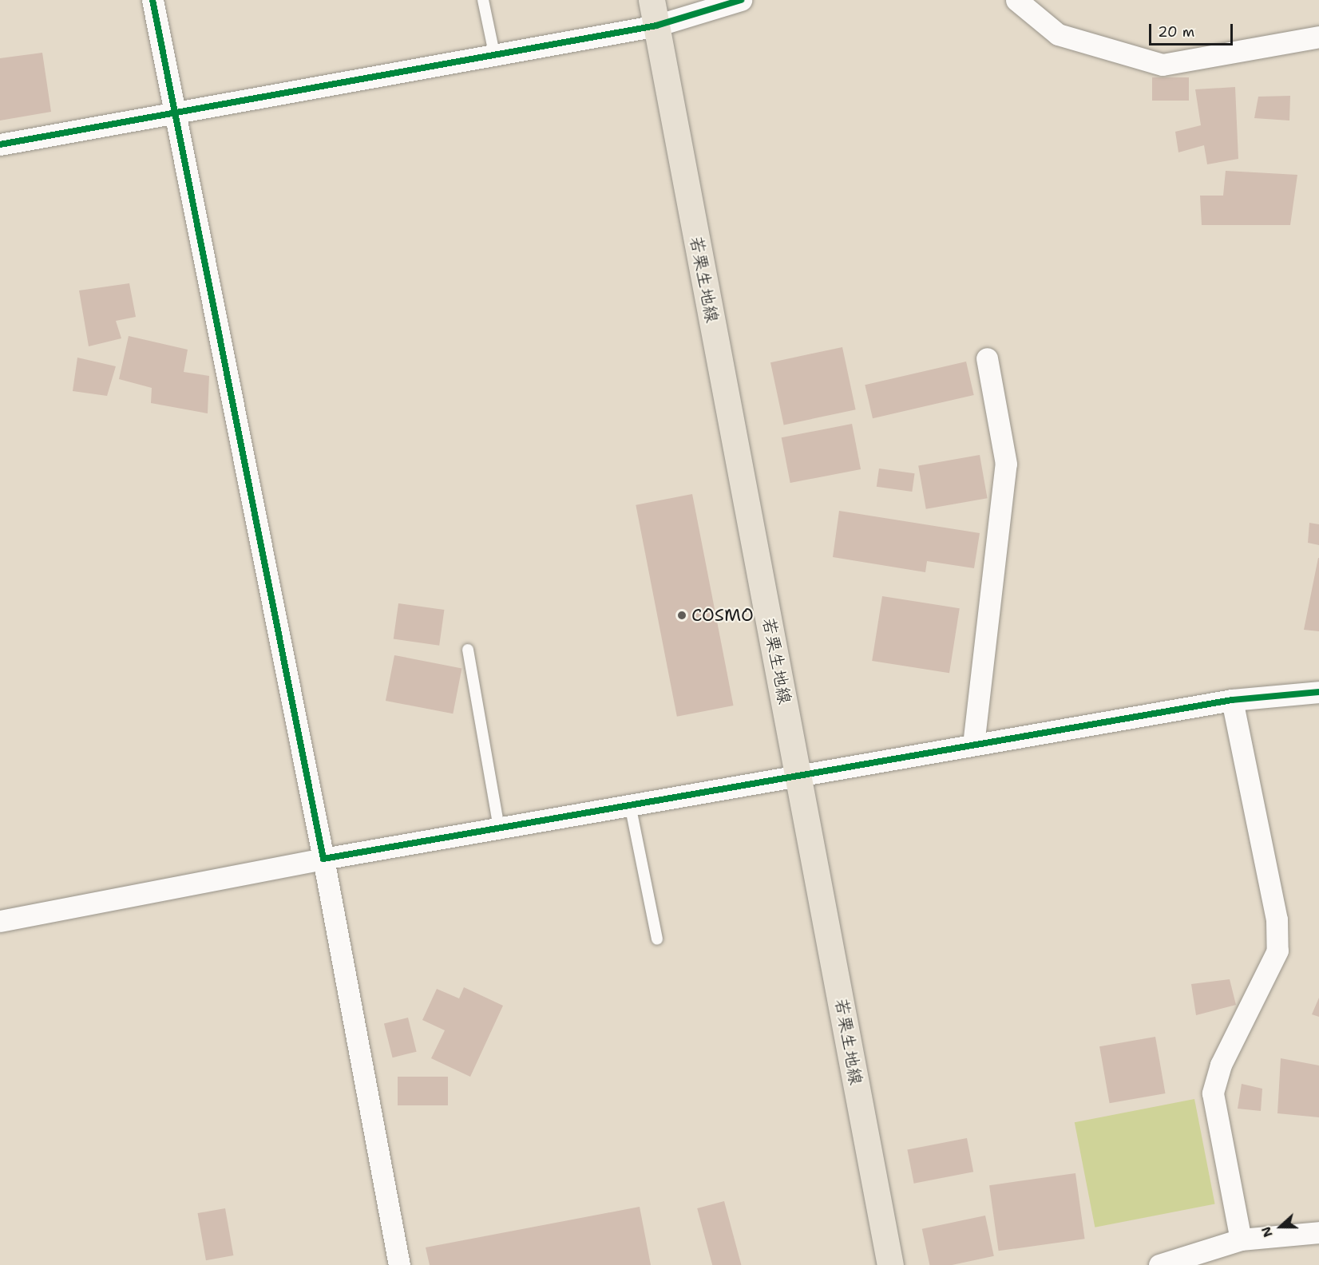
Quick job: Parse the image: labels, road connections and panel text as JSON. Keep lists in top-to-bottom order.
{
  "streets": {
    "main road": ["若栗生地線"]
  },
  "places": ["COSMO"],
  "scale_bar": "20 m",
  "north": "left"
}
